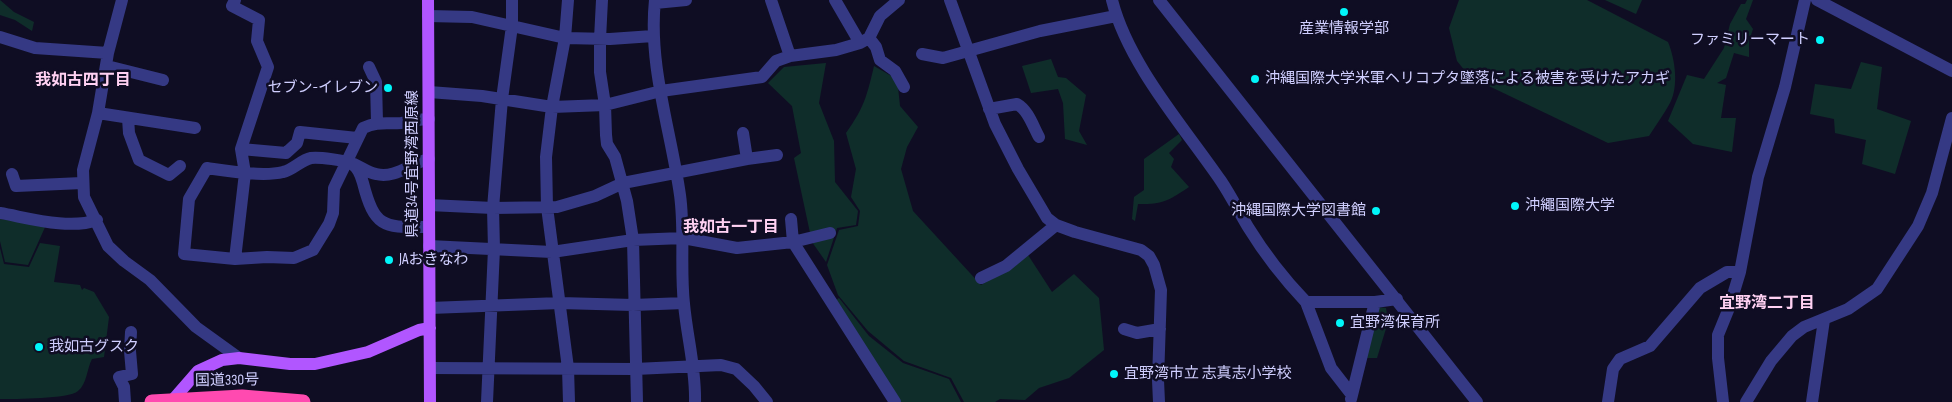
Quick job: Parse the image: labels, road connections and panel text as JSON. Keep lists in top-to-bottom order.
{
  "streets": {
    "highway": ["国道330号"],
    "main road": ["県道34号宜野湾西原線"]
  },
  "districts": ["我如古四丁目", "我如古一丁目", "宜野湾二丁目"],
  "places": [
    "産業情報学部",
    "ファミリーマート",
    "沖縄国際大学米軍ヘリコプタ墜落による被害を受けたアカギ",
    "セブン-イレブン",
    "沖繩国際大学",
    "沖縄国際大学図書館",
    "JAおきなわ",
    "宜野湾保育所",
    "我如古グスク",
    "宜野湾市立 志真志小学校"
  ]
}
